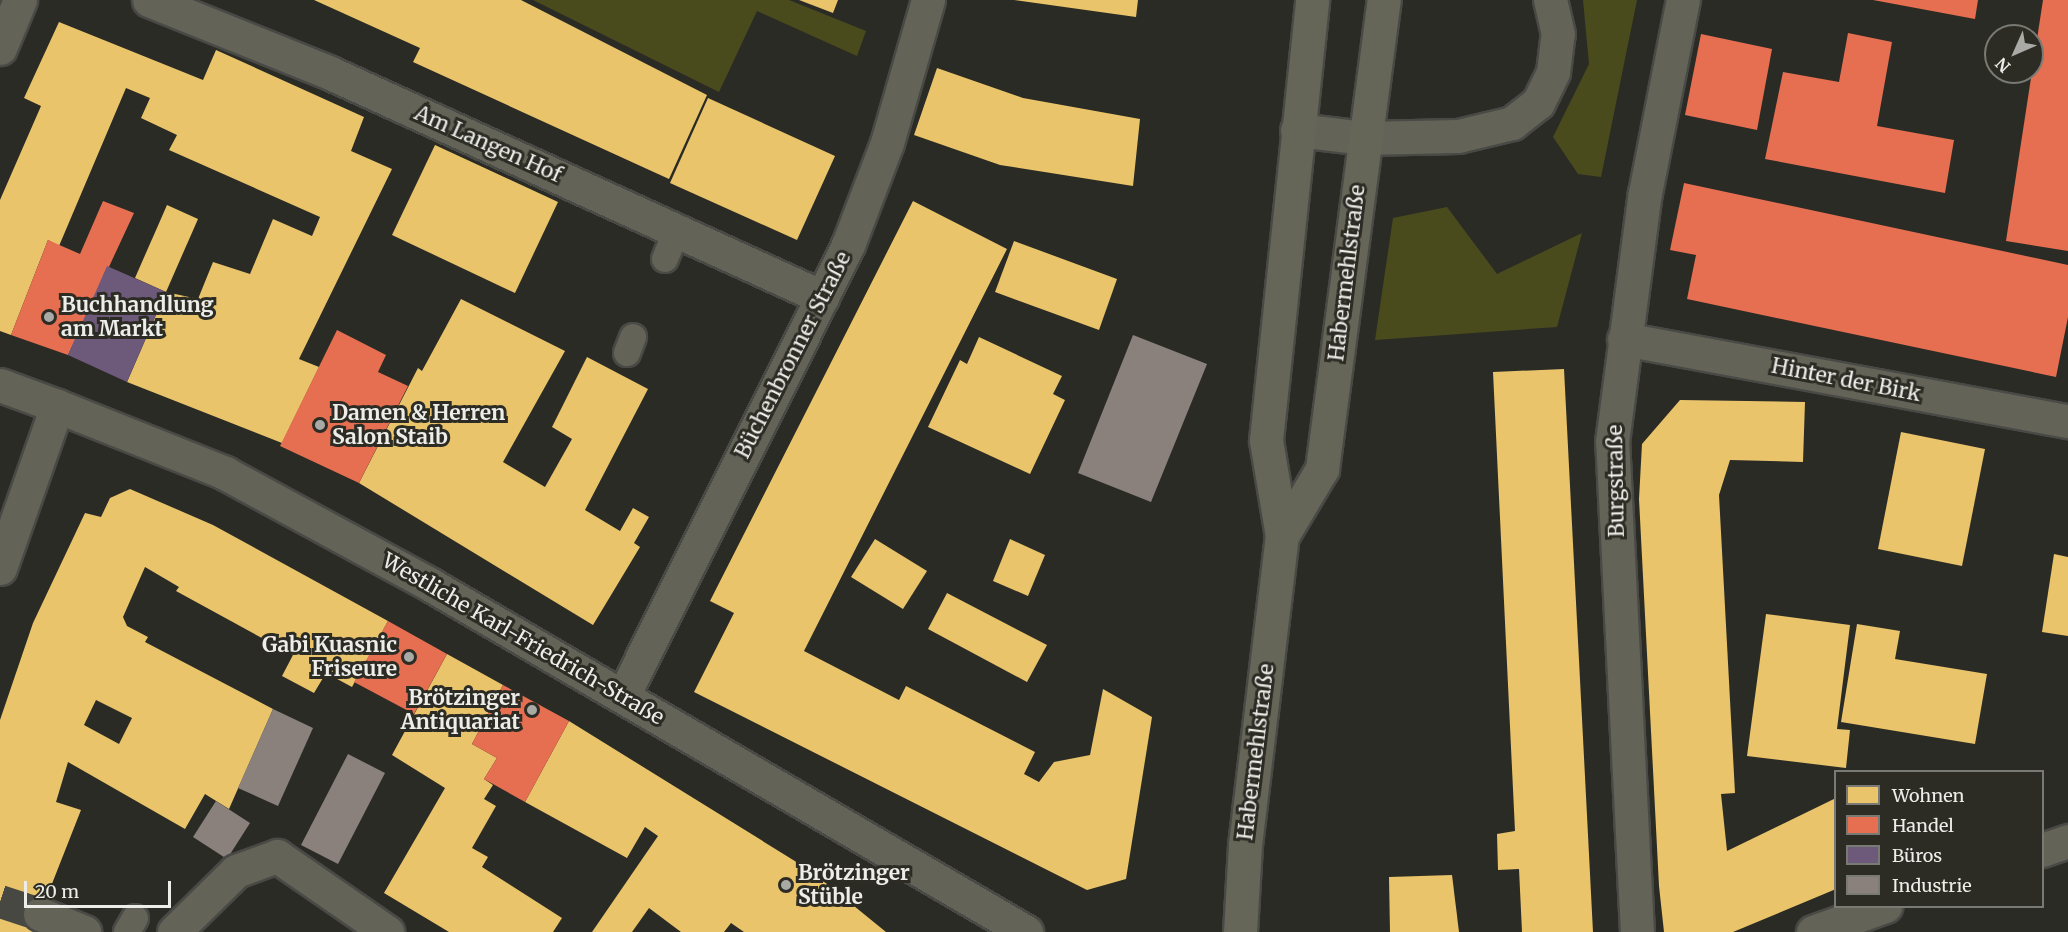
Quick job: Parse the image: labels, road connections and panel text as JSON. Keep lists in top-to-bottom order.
{
  "streets": {
    "main road": ["Habermehlstraße"],
    "street": [
      "Am Langen Hof",
      "Büchenbronner Straße",
      "Hinter der Birk",
      "Burgstraße",
      "Westliche Karl-Friedrich-Straße"
    ]
  },
  "crossings": [
    ["Am Langen Hof", "Büchenbronner Straße"],
    ["Büchenbronner Straße", "Westliche Karl-Friedrich-Straße"],
    ["Hinter der Birk", "Burgstraße"]
  ],
  "places": [
    "Buchhandlung am Markt",
    "Damen & Herren Salon Staib",
    "Gabi Kuasnic Friseure",
    "Brötzinger Antiquariat",
    "Brötzinger Stüble"
  ],
  "legend": [
    "Wohnen",
    "Handel",
    "Büros",
    "Industrie"
  ],
  "scale_bar": "20 m",
  "north": "bottom left"
}
